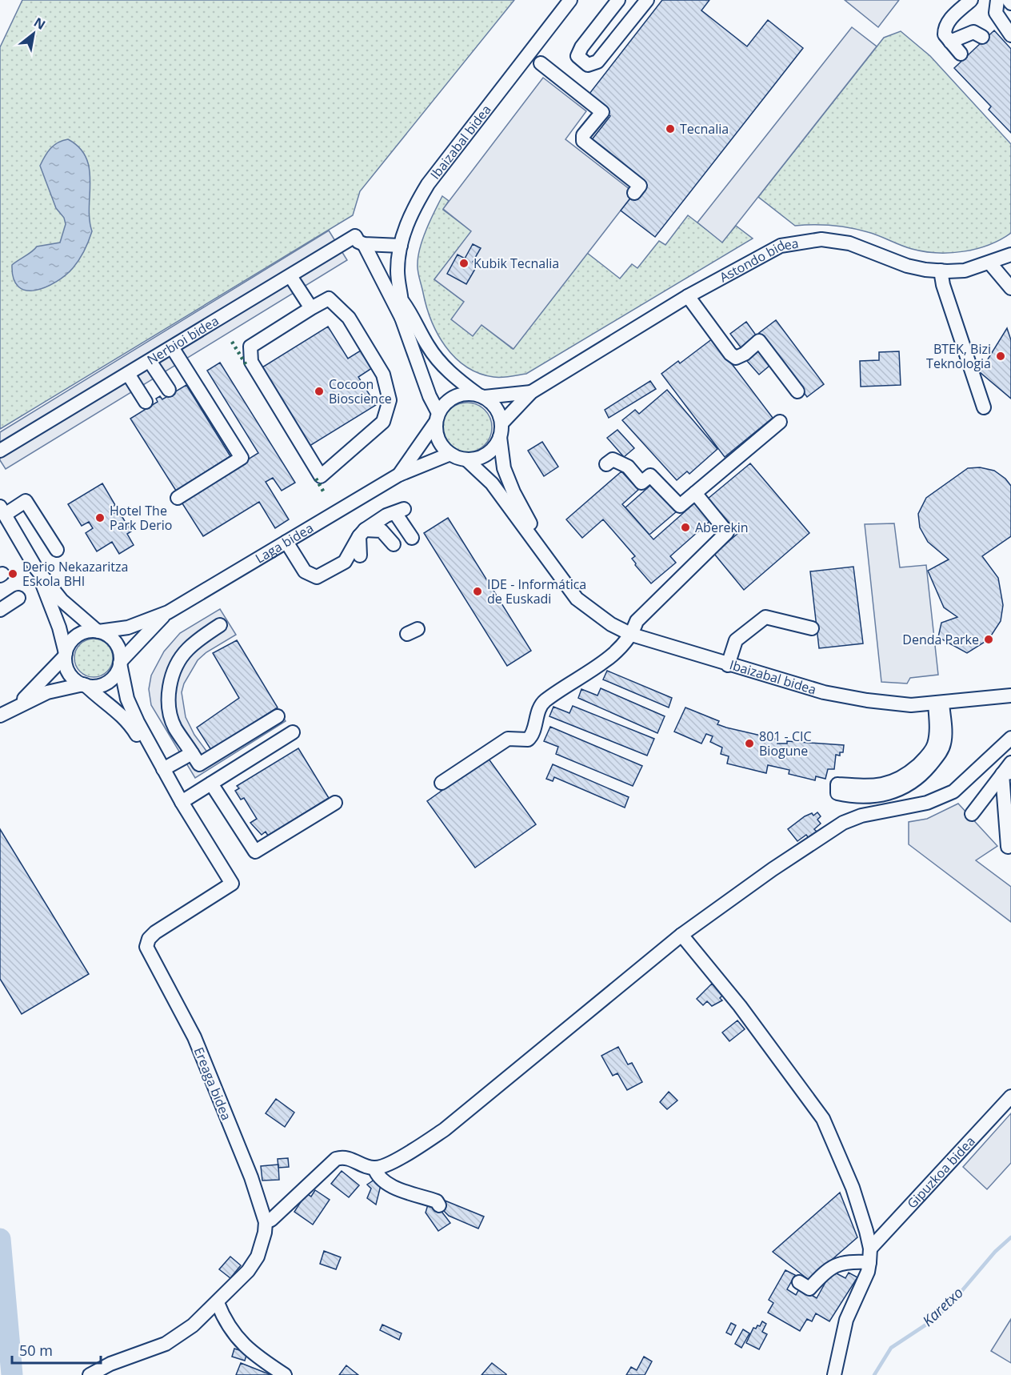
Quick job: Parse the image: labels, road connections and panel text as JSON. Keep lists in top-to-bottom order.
{
  "streets": {
    "street": [
      "Ibaizabal bidea",
      "Astondo bidea",
      "Nerbioi bidea",
      "Laga bidea",
      "Ereaga bidea",
      "Gipuzkoa bidea"
    ]
  },
  "crossings": [
    ["Ibaizabal bidea", "Astondo bidea"],
    ["Ibaizabal bidea", "Laga bidea"],
    ["Astondo bidea", "Laga bidea"],
    ["Laga bidea", "Ereaga bidea"]
  ],
  "water": ["Karetxo"],
  "places": [
    "Tecnalia",
    "Kubik Tecnalia",
    "BTEK, Bizi Teknologia",
    "Cocoon Bioscience",
    "Hotel The Park Derio",
    "Aberekin",
    "Derio Nekazaritza Eskola BHI",
    "IDE - Informática de Euskadi",
    "Denda Parke",
    "801 - CIC Biogune"
  ],
  "scale_bar": "50 m",
  "north": "top right"
}
